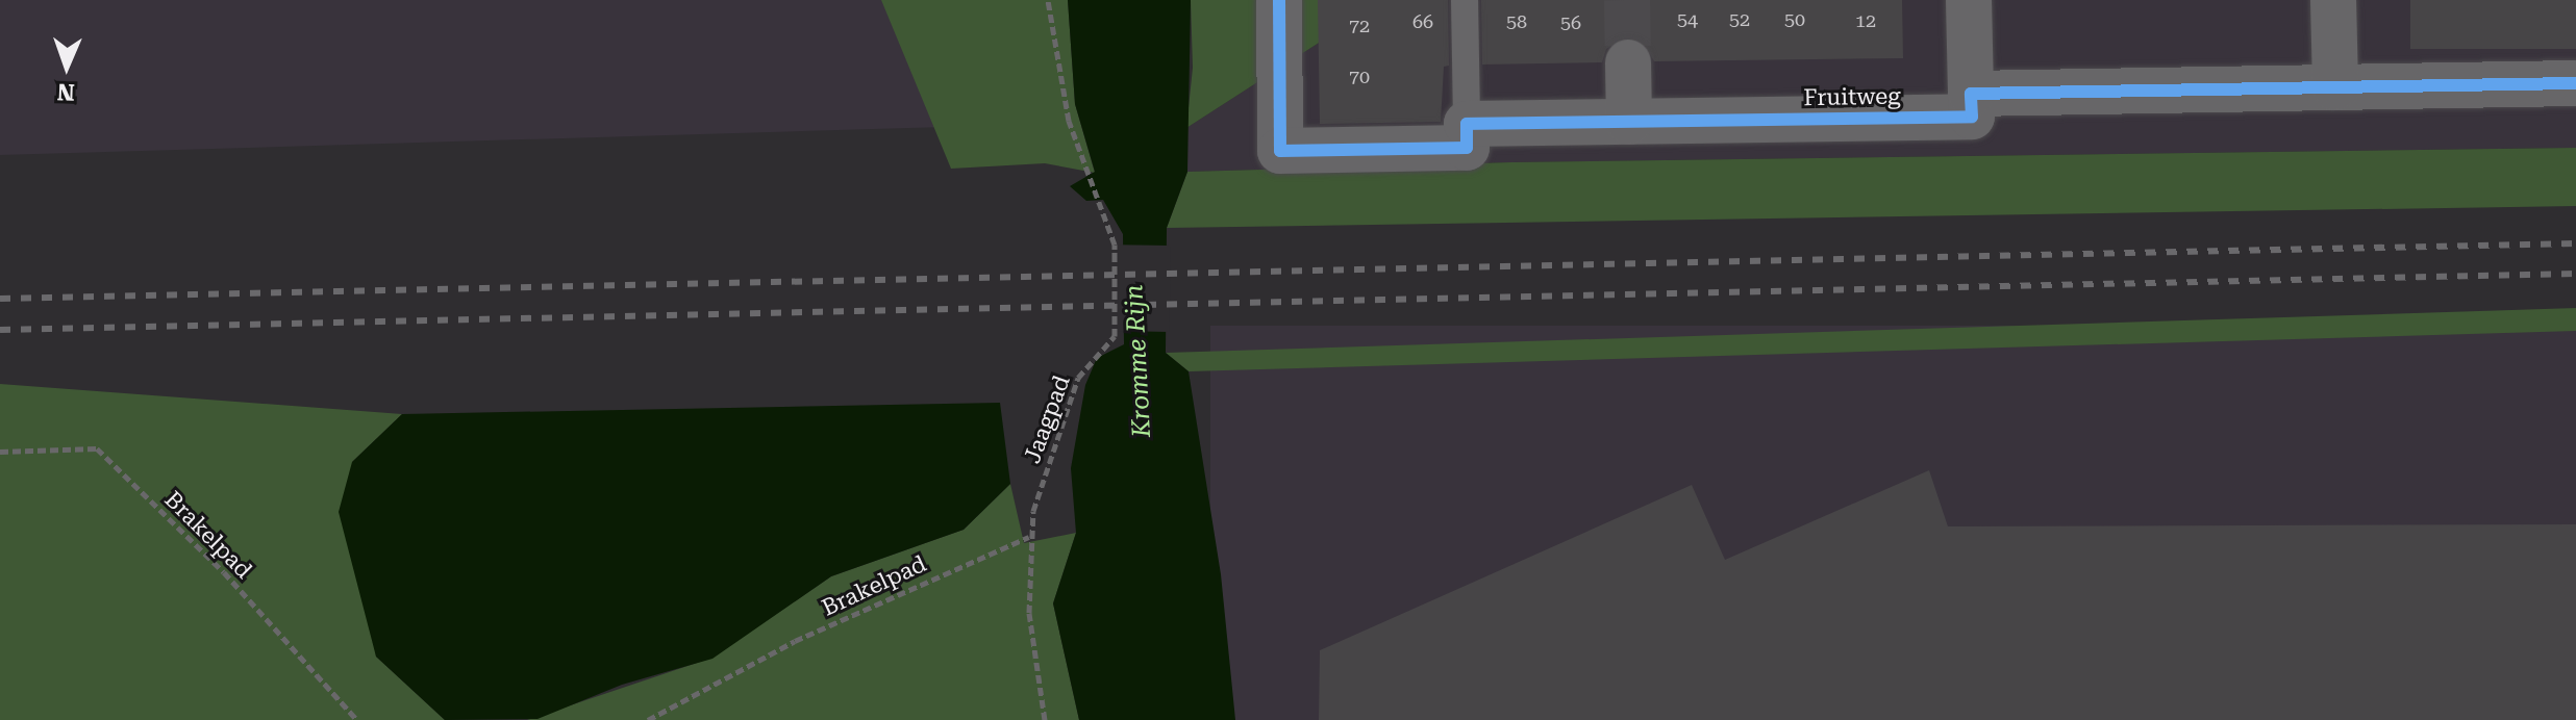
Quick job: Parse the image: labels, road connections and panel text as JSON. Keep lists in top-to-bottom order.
{
  "streets": {
    "street": ["Fruitweg"],
    "path": ["Jaagpad", "Brakelpad"]
  },
  "crossings": [
    ["Jaagpad", "Brakelpad"]
  ],
  "water": ["Kromme Rijn"],
  "house_numbers": [
    "54",
    "52",
    "50",
    "12",
    "66",
    "58",
    "56",
    "72",
    "70"
  ],
  "north": "bottom"
}
